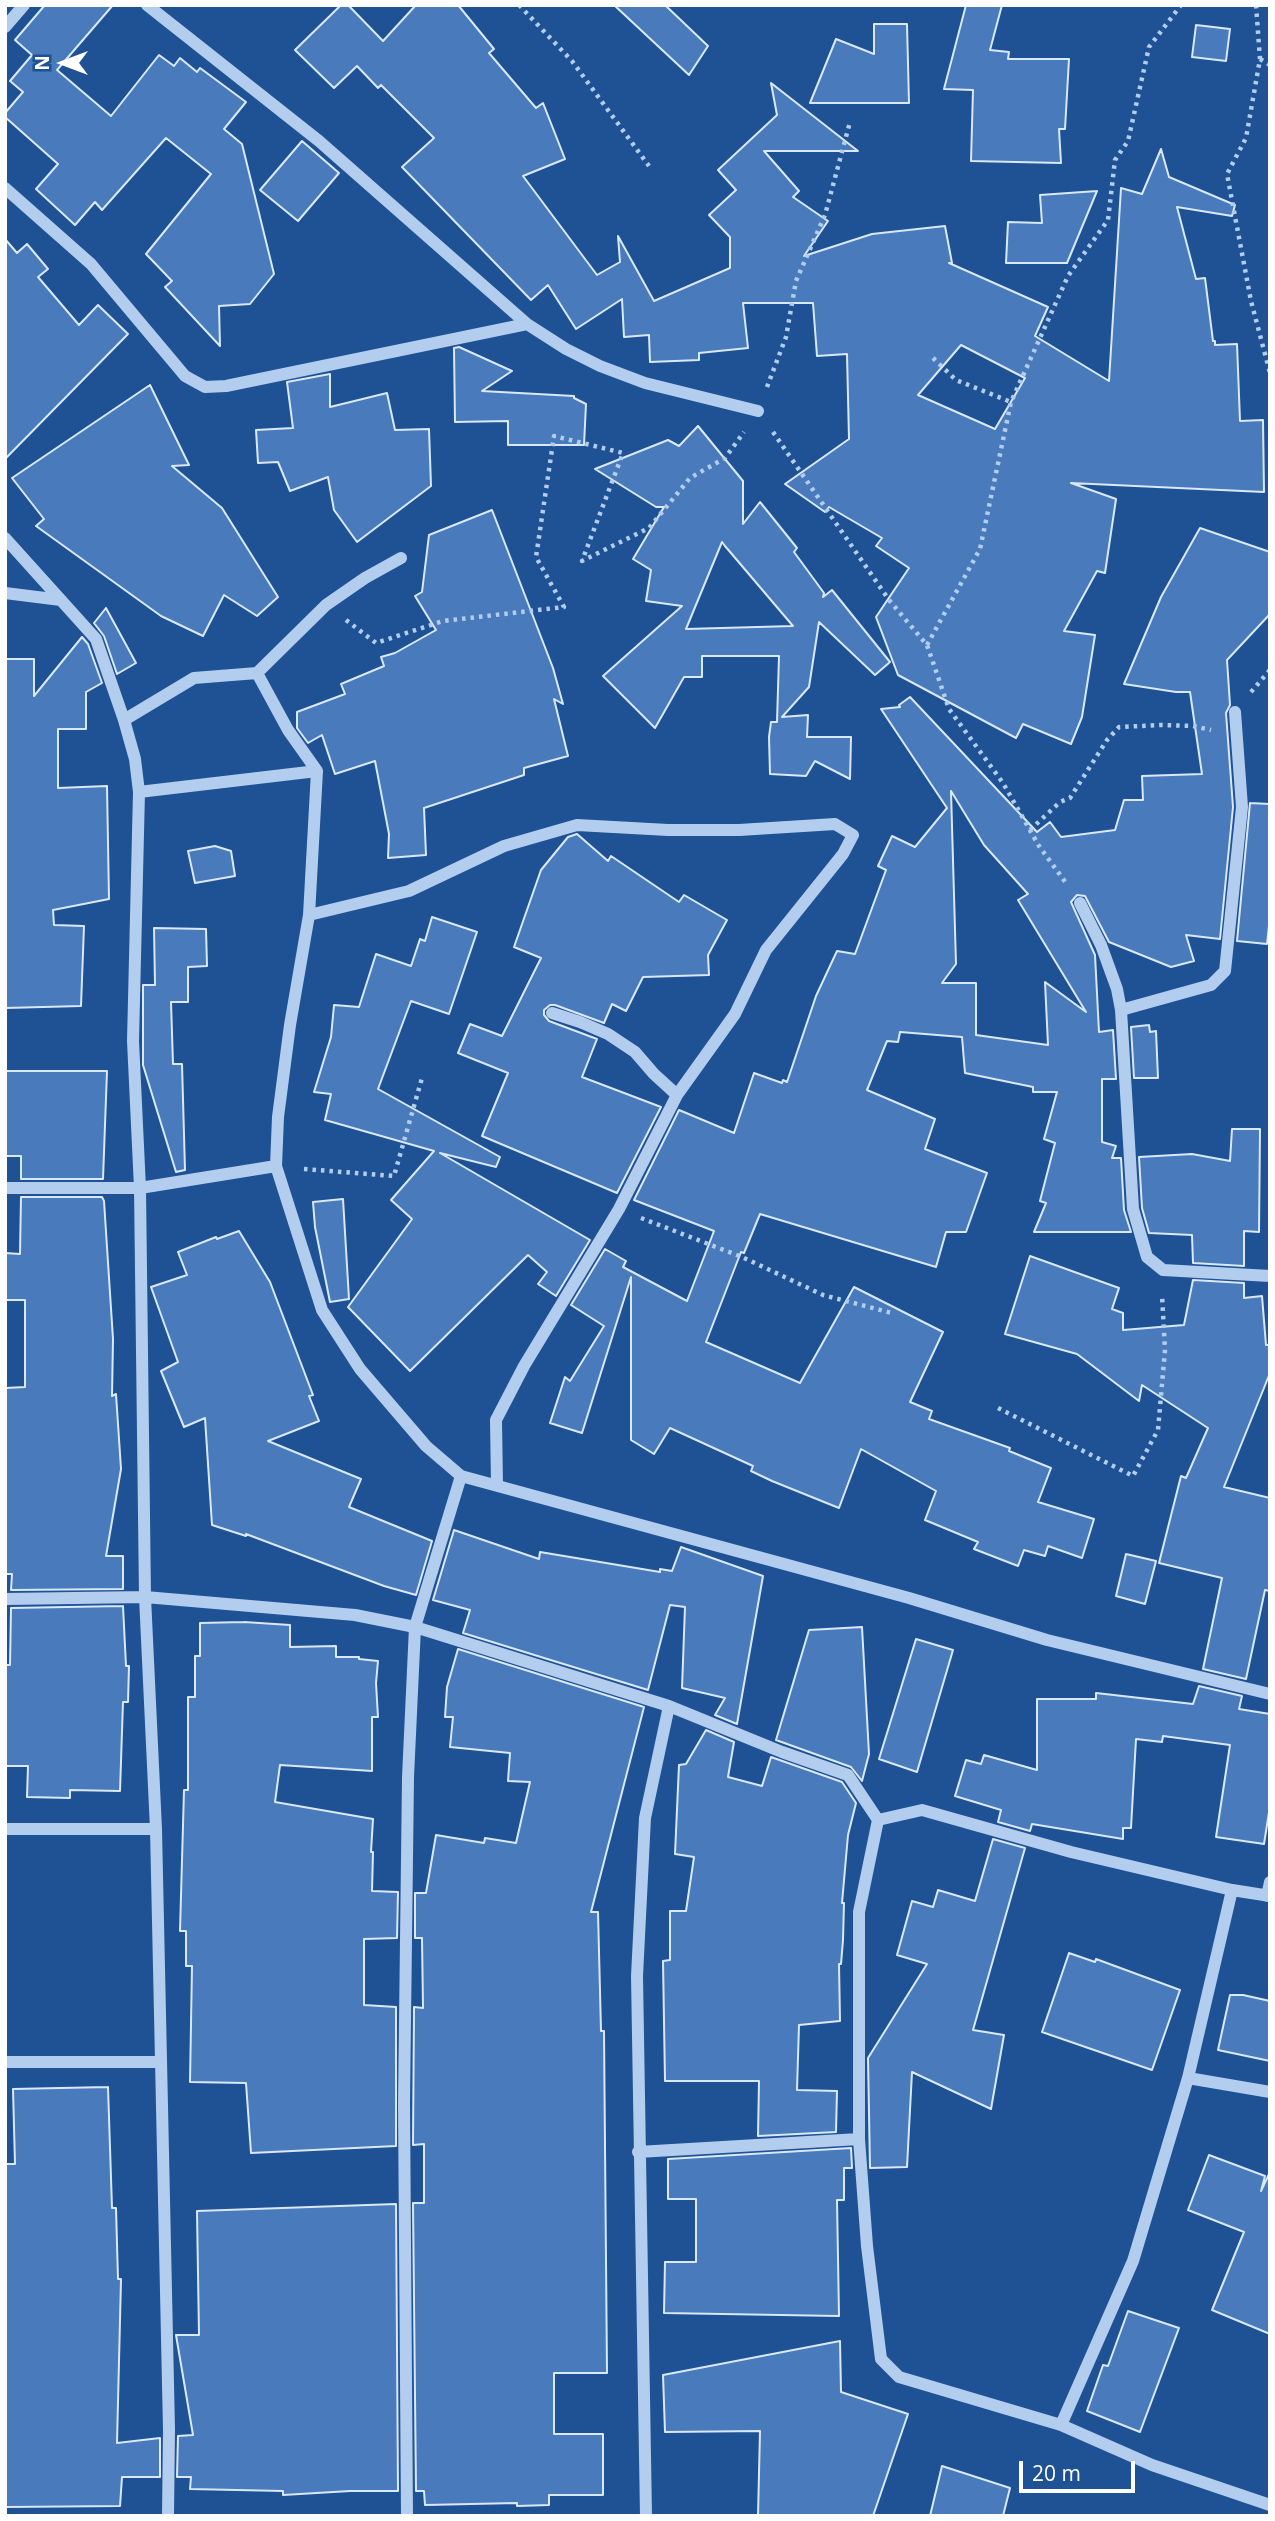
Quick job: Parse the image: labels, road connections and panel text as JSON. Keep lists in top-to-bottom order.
{
  "scale_bar": "20 m",
  "north": "left"
}
